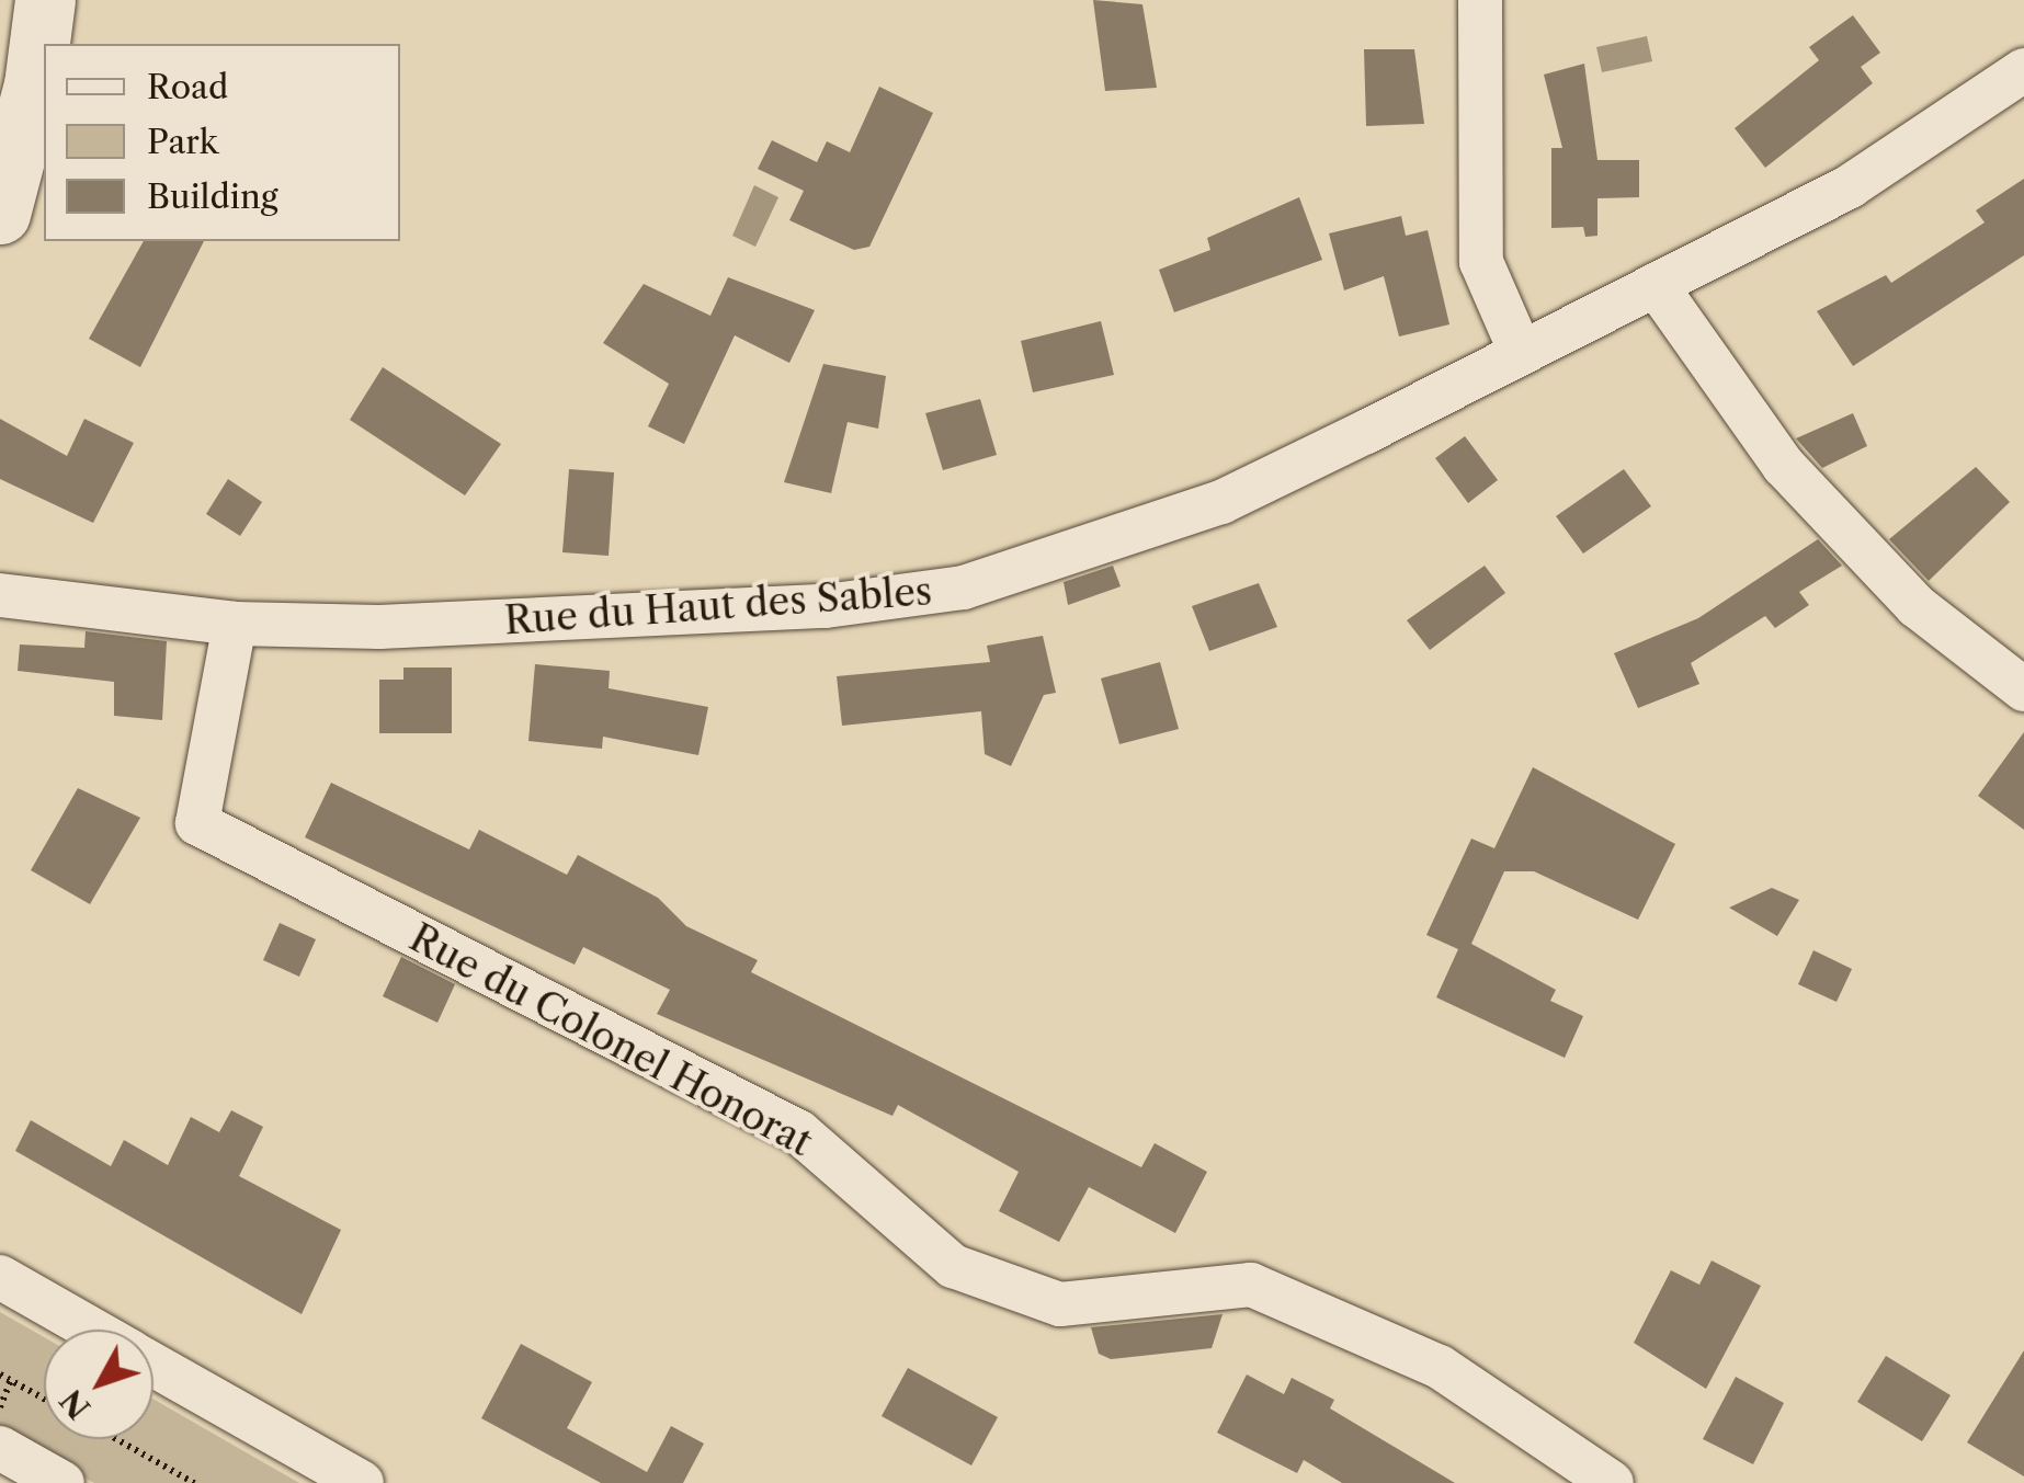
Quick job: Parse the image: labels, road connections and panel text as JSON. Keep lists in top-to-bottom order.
{
  "streets": {
    "street": ["Rue du Haut des Sables", "Rue du Colonel Honorat"]
  },
  "crossings": [
    ["Rue du Haut des Sables", "Rue du Colonel Honorat"]
  ],
  "legend": ["Road", "Park", "Building"],
  "north": "bottom left"
}
